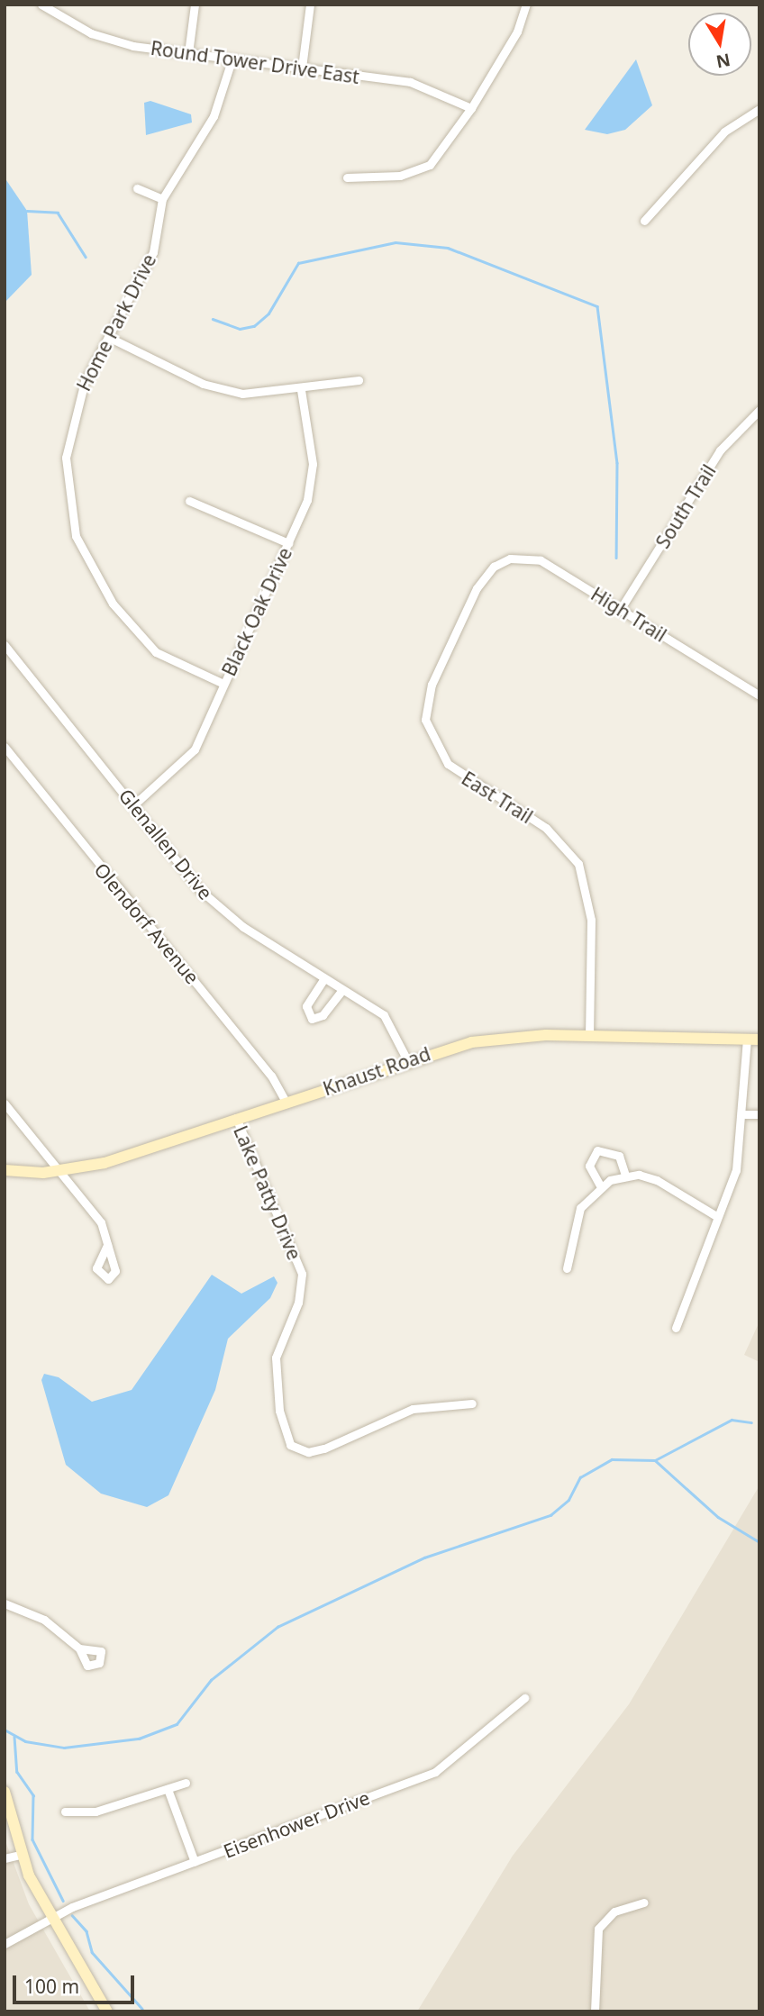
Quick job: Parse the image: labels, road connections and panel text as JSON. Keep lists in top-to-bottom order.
{
  "streets": {
    "main road": ["Knaust Road"],
    "street": [
      "Round Tower Drive East",
      "Home Park Drive",
      "South Trail",
      "Black Oak Drive",
      "High Trail",
      "East Trail",
      "Glenallen Drive",
      "Olendorf Avenue",
      "Lake Patty Drive",
      "Eisenhower Drive"
    ]
  },
  "crossings": [
    ["Round Tower Drive East", "Home Park Drive"],
    ["Home Park Drive", "Black Oak Drive"],
    ["South Trail", "High Trail"],
    ["Black Oak Drive", "Glenallen Drive"],
    ["High Trail", "East Trail"],
    ["East Trail", "Knaust Road"],
    ["Glenallen Drive", "Knaust Road"],
    ["Olendorf Avenue", "Knaust Road"],
    ["Knaust Road", "Lake Patty Drive"]
  ],
  "scale_bar": "100 m",
  "north": "bottom"
}
